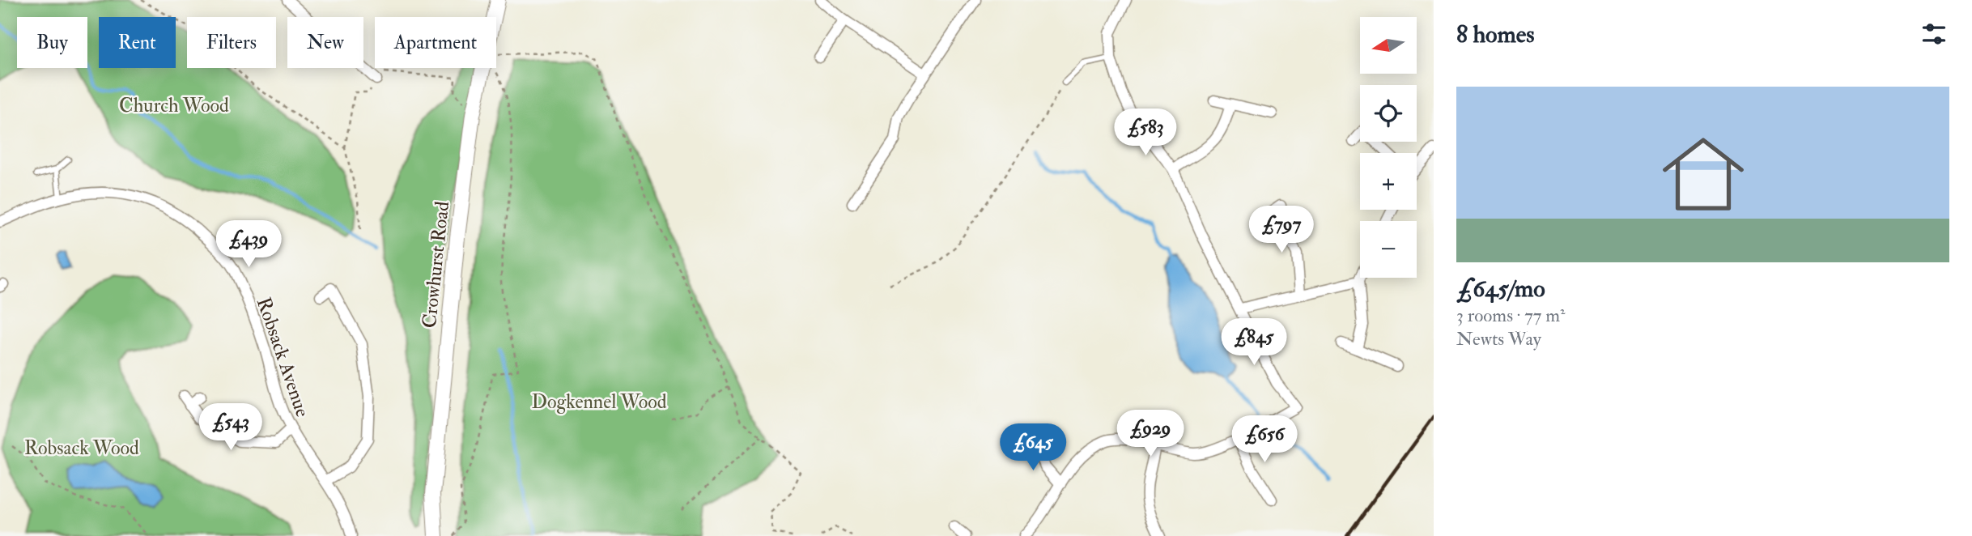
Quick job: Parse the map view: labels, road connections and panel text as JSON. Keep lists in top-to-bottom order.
{
  "streets": {
    "main road": ["Crowhurst Road"],
    "street": ["Robsack Avenue"]
  },
  "parks": ["Church Wood", "Dogkennel Wood", "Robsack Wood"],
  "north": "left",
  "page": {
    "heading": "8 homes",
    "map_buttons": ["+", "−"],
    "chip": [
      "Buy",
      "Rent",
      "Filters",
      "New",
      "Apartment"
    ],
    "list": [
      {
        "name": "£645/mo",
        "note": "3 rooms · 77 m² · Newts Way"
      }
    ],
    "price": [
      "£583",
      "£797",
      "£439",
      "£845",
      "£543",
      "£929",
      "£656",
      "£645"
    ]
  }
}
